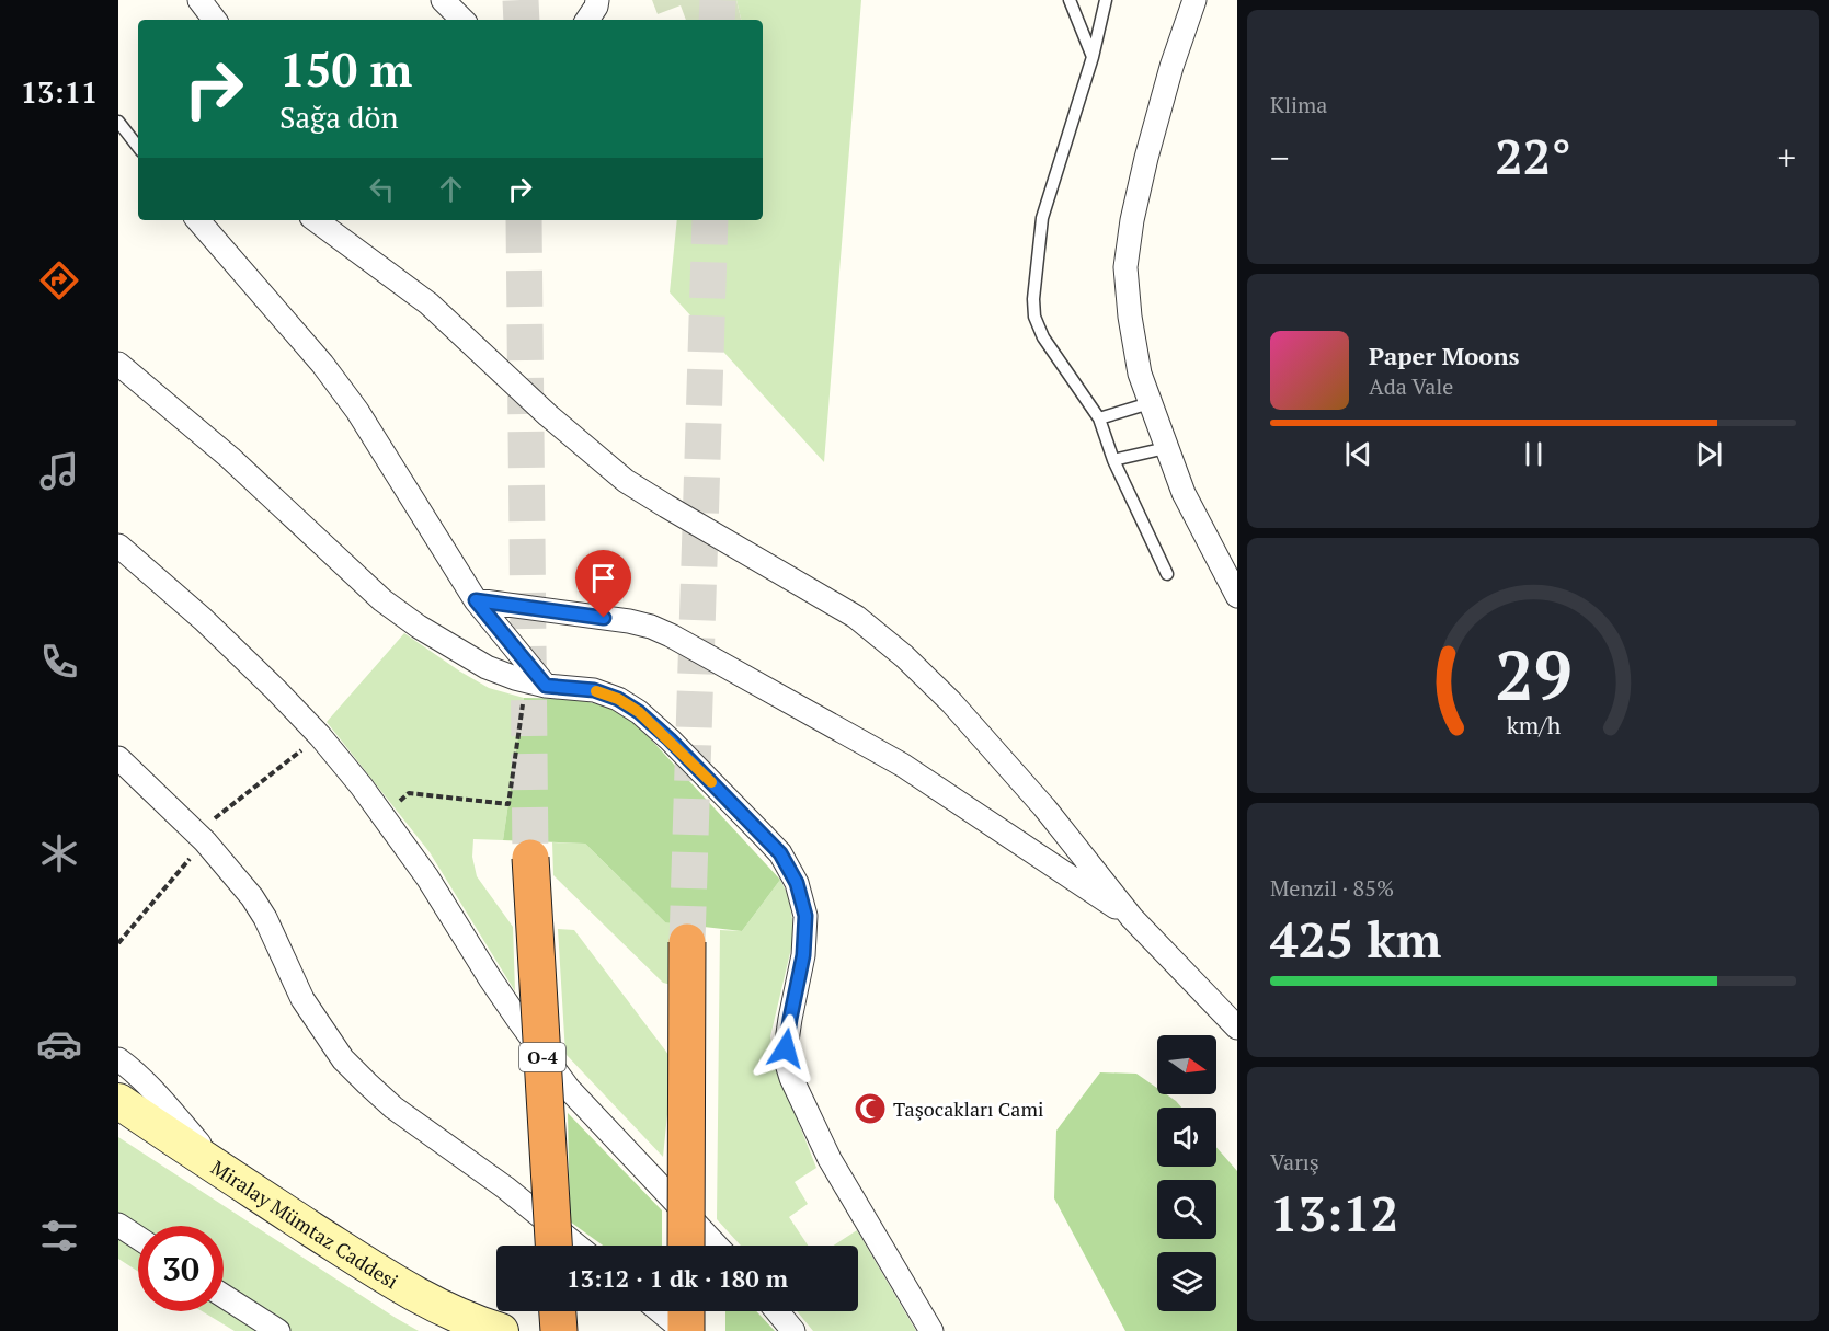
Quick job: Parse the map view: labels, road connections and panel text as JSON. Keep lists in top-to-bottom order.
{
  "streets": {
    "highway": ["O-4"],
    "main road": ["Miralay Mümtaz Caddesi"]
  },
  "places": {
    "mosque": ["Taşocakları Cami"]
  },
  "north": "right",
  "page": {
    "tabs": "13:11",
    "tile": [
      "Klima",
      ["Menzil · 85%", "425 km"],
      ["Varış", "13:12"]
    ],
    "turn": ["150 m", "Sağa dön"],
    "heat": ["−", "22°", "+"],
    "song": ["Paper Moons", "Ada Vale"],
    "limit": "30",
    "trip": "13:12 · 1 dk · 180 m",
    "gauge": ["29", "km/h"]
  }
}
